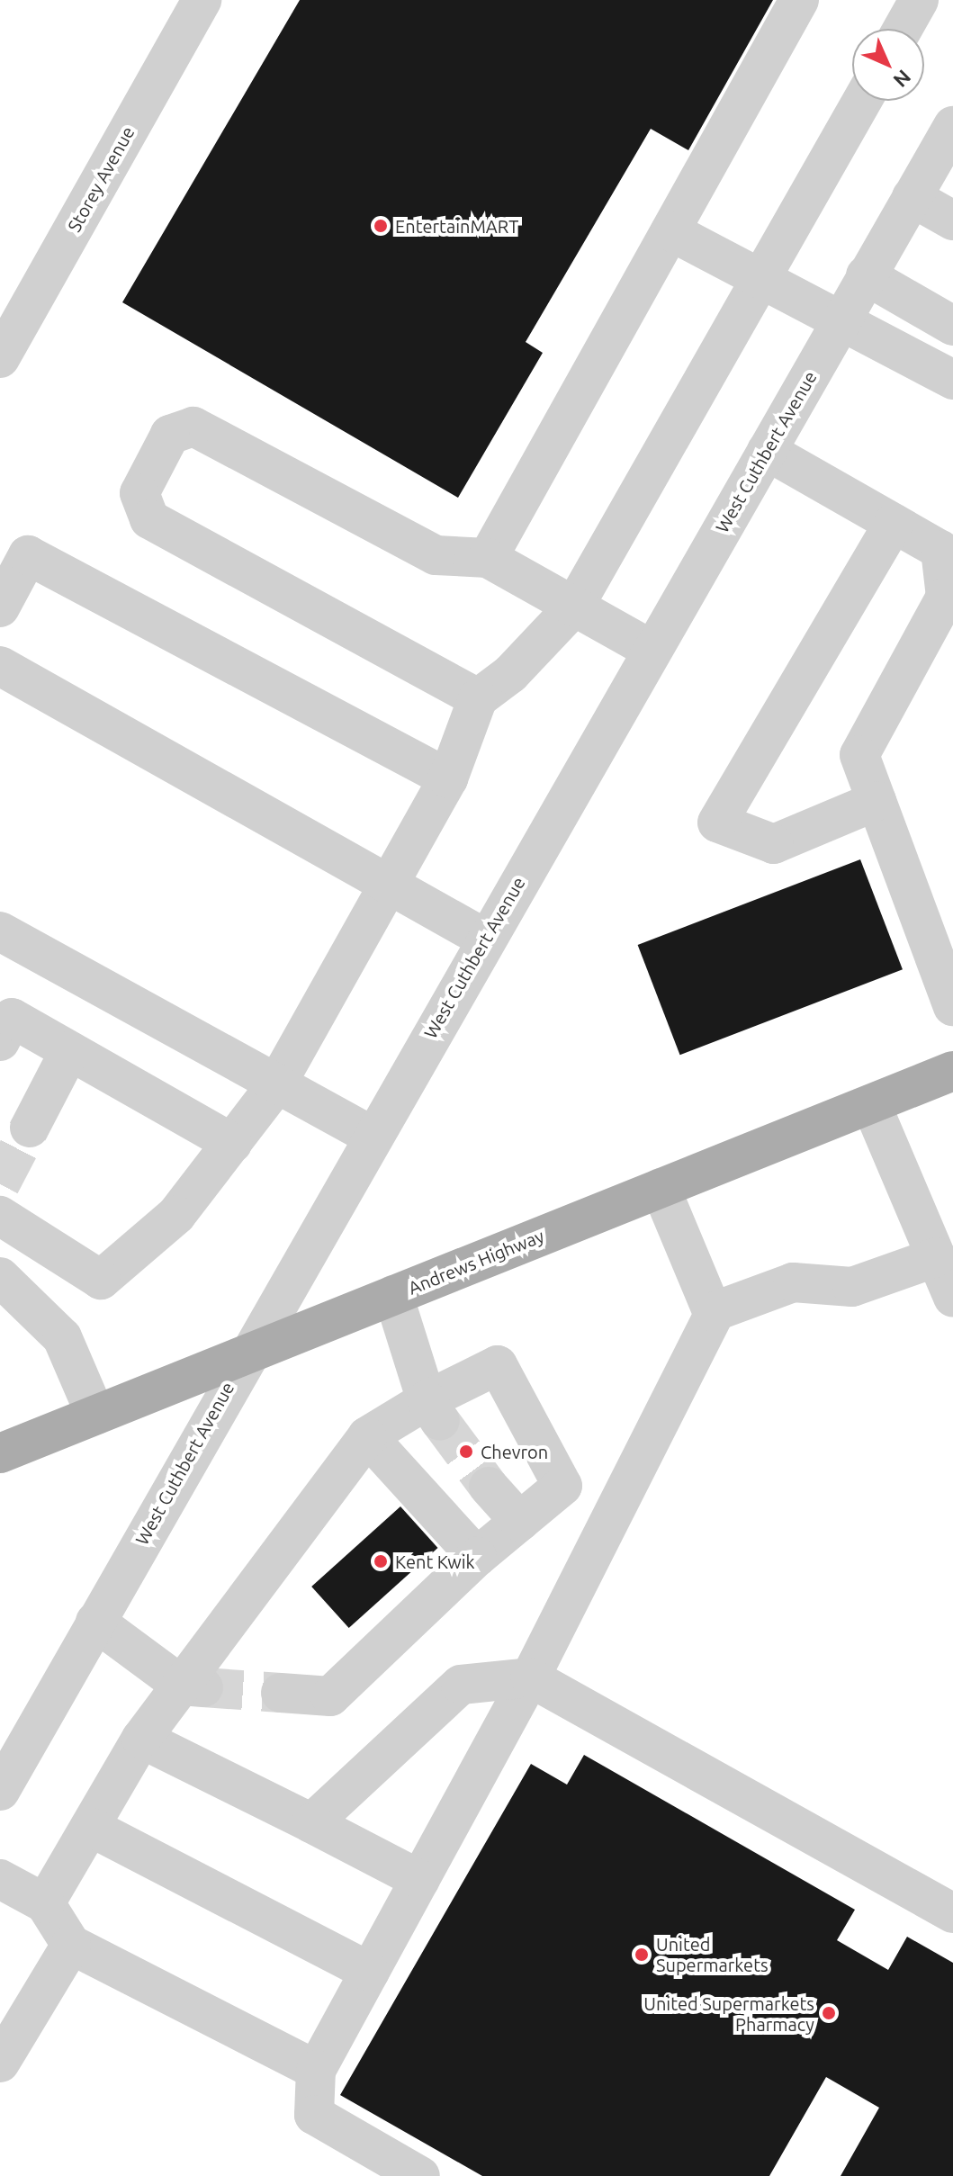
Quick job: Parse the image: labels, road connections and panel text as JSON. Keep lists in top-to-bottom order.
{
  "streets": {
    "main road": ["Andrews Highway"],
    "street": ["Storey Avenue", "West Cuthbert Avenue"]
  },
  "crossings": [
    ["West Cuthbert Avenue", "Andrews Highway"]
  ],
  "places": [
    "EntertainMART",
    "Chevron",
    "Kent Kwik",
    "United Supermarkets",
    "United Supermarkets Pharmacy"
  ],
  "north": "bottom right"
}
